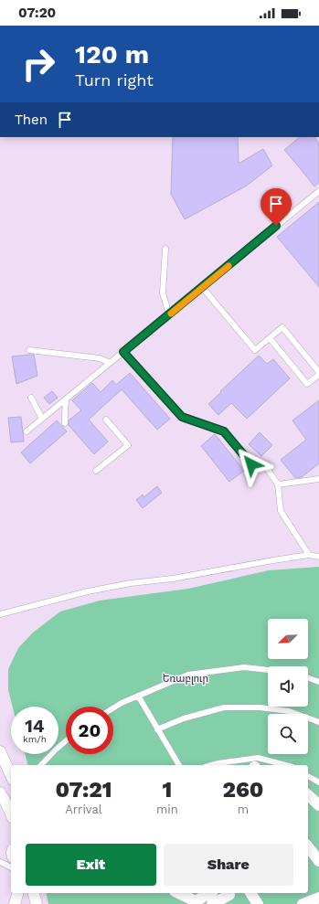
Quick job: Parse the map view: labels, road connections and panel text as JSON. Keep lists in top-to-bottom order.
{
  "parks": ["Եռաբլուր"],
  "north": "bottom left",
  "page": {
    "status": "07:20",
    "turn": ["120 m", "Turn right"],
    "then": "Then",
    "speed": "14 km/h",
    "limit": "20",
    "eta": [
      "07:21",
      "Arrival",
      "1",
      "min",
      "260",
      "m"
    ],
    "buttons": ["Exit", "Share"]
  }
}
